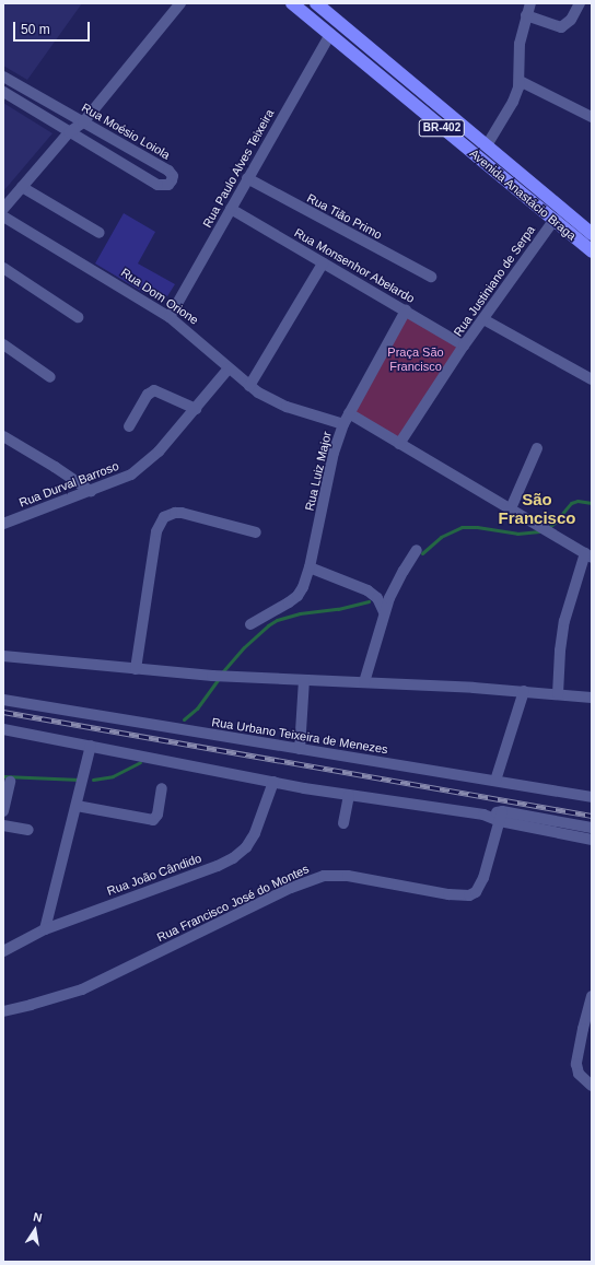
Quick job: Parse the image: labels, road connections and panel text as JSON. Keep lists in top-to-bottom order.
{
  "streets": {
    "main road": ["BR-402", "Avenida Anastácio Braga"],
    "street": [
      "Rua Moésio Loiola",
      "Rua Paulo Alves Teixeira",
      "Rua Tião Primo",
      "Rua Monsenhor Abelardo",
      "Rua Justiniano de Serpa",
      "Rua Dom Orione",
      "Rua Luiz Major",
      "Rua Durval Barroso",
      "Rua Urbano Teixeira de Menezes",
      "Rua João Cândido",
      "Rua Francisco José do Montes"
    ]
  },
  "crossings": [
    ["Rua Paulo Alves Teixeira", "Avenida Anastácio Braga"],
    ["Rua Paulo Alves Teixeira", "Rua Tião Primo"],
    ["Rua Paulo Alves Teixeira", "Rua Monsenhor Abelardo"],
    ["Rua Paulo Alves Teixeira", "Rua Dom Orione"],
    ["Avenida Anastácio Braga", "Rua Justiniano de Serpa"],
    ["Rua Monsenhor Abelardo", "Rua Justiniano de Serpa"],
    ["Rua Monsenhor Abelardo", "Rua Luiz Major"],
    ["Rua Dom Orione", "Rua Luiz Major"],
    ["Rua Dom Orione", "Rua Durval Barroso"]
  ],
  "districts": ["São Francisco"],
  "parks": ["Praça São Francisco"],
  "scale_bar": "50 m",
  "north": "top"
}
